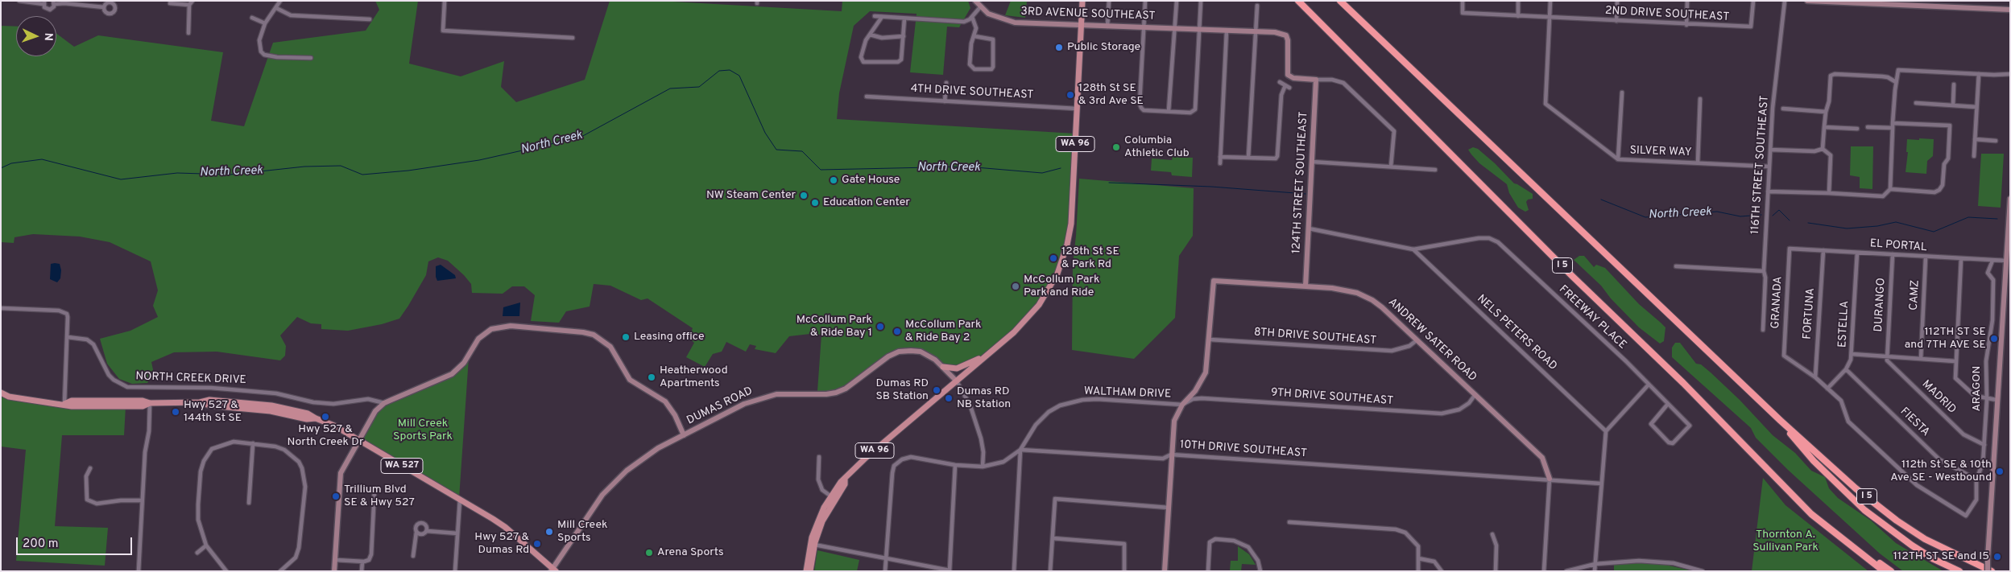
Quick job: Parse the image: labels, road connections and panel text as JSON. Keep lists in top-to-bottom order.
{
  "streets": {
    "highway": ["I 5"],
    "main road": ["WA 96", "WA 527"],
    "street": [
      "3RD AVENUE SOUTHEAST",
      "2ND DRIVE SOUTHEAST",
      "4TH DRIVE SOUTHEAST",
      "SILVER WAY",
      "116TH STREET SOUTHEAST",
      "124TH STREET SOUTHEAST",
      "EL PORTAL",
      "CAMZ",
      "GRANADA",
      "DURANGO",
      "FORTUNA",
      "FREEWAY PLACE",
      "ESTELLA",
      "NELS PETERS ROAD",
      "8TH DRIVE SOUTHEAST",
      "ANDREW SATER ROAD",
      "NORTH CREEK DRIVE",
      "ARAGON",
      "WALTHAM DRIVE",
      "9TH DRIVE SOUTHEAST",
      "MADRID",
      "DUMAS ROAD",
      "FIESTA",
      "10TH DRIVE SOUTHEAST"
    ]
  },
  "crossings": [
    ["3RD AVENUE SOUTHEAST", "WA 96"],
    ["3RD AVENUE SOUTHEAST", "124TH STREET SOUTHEAST"],
    ["2ND DRIVE SOUTHEAST", "SILVER WAY"],
    ["4TH DRIVE SOUTHEAST", "WA 96"],
    ["WA 96", "DUMAS ROAD"],
    ["SILVER WAY", "116TH STREET SOUTHEAST"],
    ["124TH STREET SOUTHEAST", "FREEWAY PLACE"],
    ["124TH STREET SOUTHEAST", "ANDREW SATER ROAD"],
    ["EL PORTAL", "CAMZ"],
    ["EL PORTAL", "GRANADA"],
    ["EL PORTAL", "DURANGO"],
    ["EL PORTAL", "FORTUNA"],
    ["EL PORTAL", "ESTELLA"],
    ["EL PORTAL", "ARAGON"],
    ["GRANADA", "FORTUNA"],
    ["DURANGO", "MADRID"],
    ["FREEWAY PLACE", "NELS PETERS ROAD"],
    ["ESTELLA", "ARAGON"],
    ["ESTELLA", "FIESTA"],
    ["8TH DRIVE SOUTHEAST", "ANDREW SATER ROAD"],
    ["ANDREW SATER ROAD", "9TH DRIVE SOUTHEAST"],
    ["ANDREW SATER ROAD", "10TH DRIVE SOUTHEAST"],
    ["ARAGON", "MADRID"],
    ["ARAGON", "FIESTA"],
    ["WALTHAM DRIVE", "9TH DRIVE SOUTHEAST"],
    ["WALTHAM DRIVE", "10TH DRIVE SOUTHEAST"],
    ["DUMAS ROAD", "WA 527"]
  ],
  "water": ["North Creek"],
  "parks": ["Mill Creek Sports Park", "Thornton A. Sullivan Park"],
  "places": [
    "Public Storage",
    "128th St SE & 3rd Ave SE",
    "Columbia Athletic Club",
    "Gate House",
    "NW Steam Center",
    "Education Center",
    "128th St SE & Park Rd",
    "McCollum Park Park and Ride",
    "McCollum Park & Ride Bay 1",
    "McCollum Park & Ride Bay 2",
    "Leasing office",
    "112TH ST SE and 7TH AVE SE",
    "Heatherwood Apartments",
    "Dumas RD SB Station",
    "Dumas RD NB Station",
    "Hwy 527 & 144th St SE",
    "Hwy 527 & North Creek Dr",
    "112th St SE & 10th Ave SE - Westbound",
    "Trillium Blvd SE & Hwy 527",
    "Mill Creek Sports",
    "Hwy 527 & Dumas Rd",
    "Arena Sports",
    "112TH ST SE and I5"
  ],
  "scale_bar": "200 m",
  "north": "right"
}
